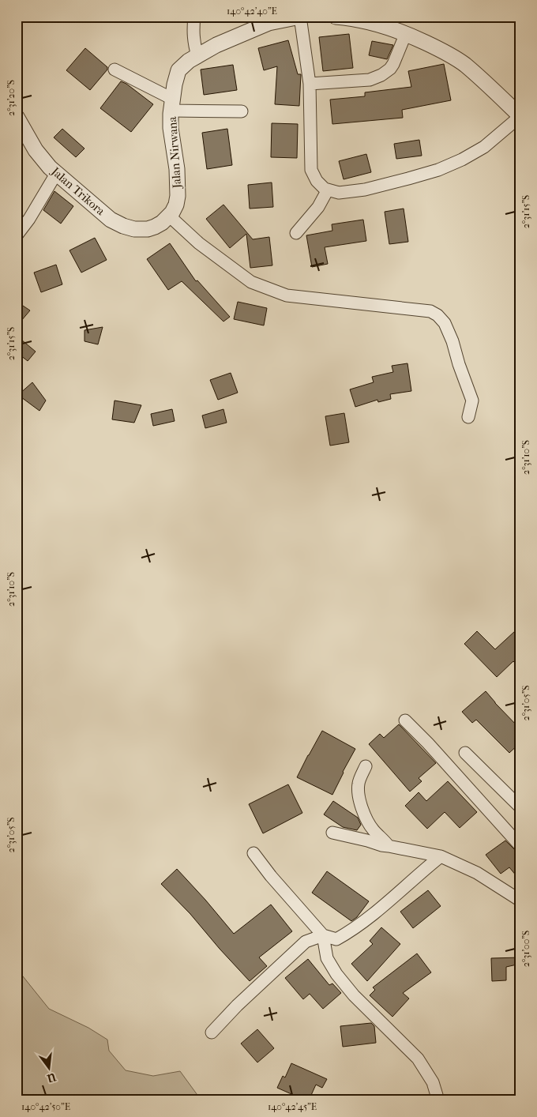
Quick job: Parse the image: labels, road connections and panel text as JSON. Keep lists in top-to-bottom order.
{
  "streets": {
    "street": ["Jalan Nirwana", "Jalan Trikora"]
  },
  "crossings": [
    ["Jalan Nirwana", "Jalan Trikora"]
  ],
  "north": "bottom",
  "coordinates": [
    "140°42'40\"E",
    "2°31'20\"S",
    "2°31'15\"S",
    "2°31'10\"S",
    "2°31'05\"S",
    "2°31'00\"S",
    "140°42'50\"E",
    "140°42'45\"E"
  ]
}
